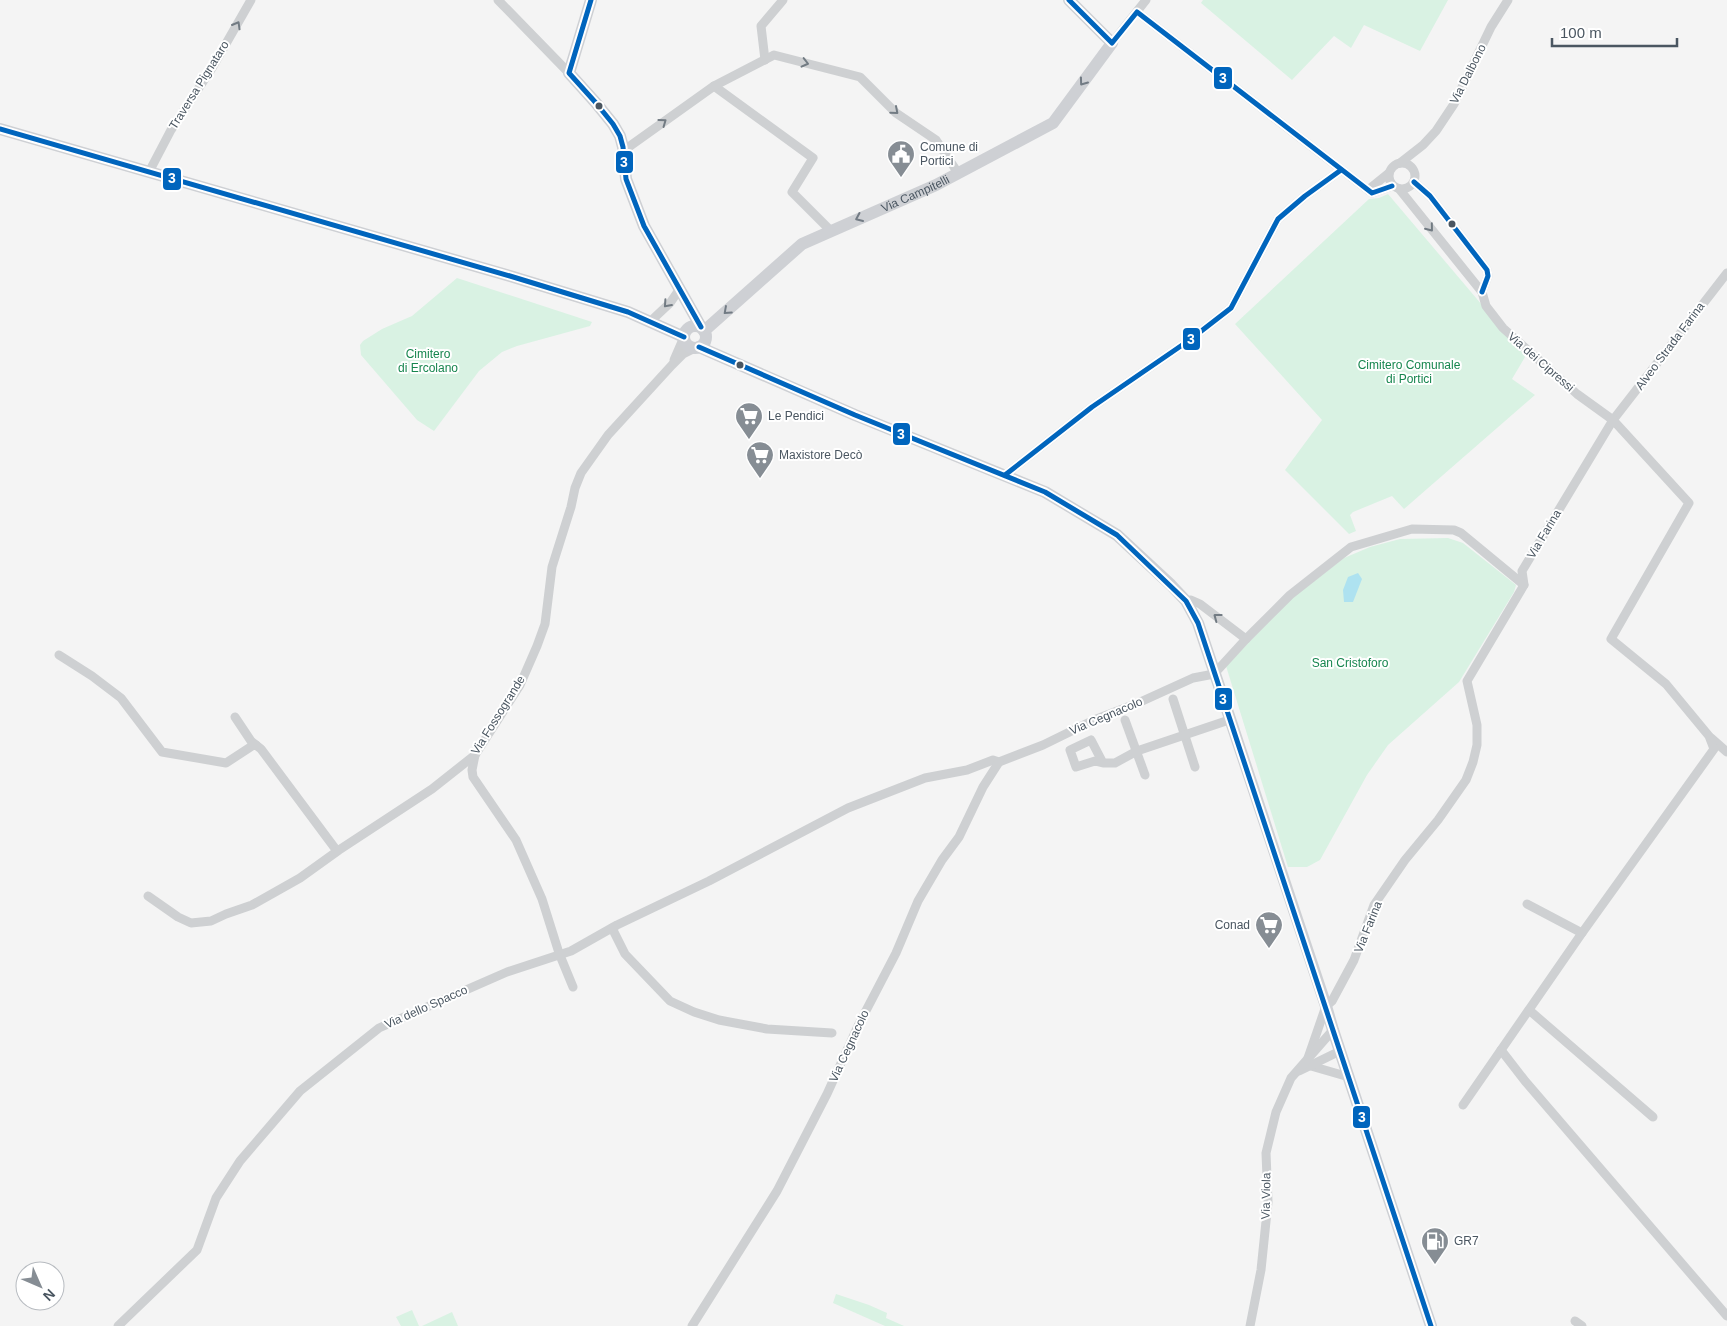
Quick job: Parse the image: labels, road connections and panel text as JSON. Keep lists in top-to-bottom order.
{
  "streets": {
    "main road": ["Via Campitelli"],
    "street": [
      "Via Dalbono",
      "Traversa Pignataro",
      "Alveo Strada Farina",
      "Via dei Cipressi",
      "Via Farina",
      "Via Fossogrande",
      "Via Cegnacolo",
      "Via dello Spacco",
      "Via Viola"
    ]
  },
  "crossings": [
    ["Via Dalbono", "Via dei Cipressi"],
    ["Alveo Strada Farina", "Via dei Cipressi"],
    ["Alveo Strada Farina", "Via Farina"],
    ["Via dei Cipressi", "Via Farina"],
    ["Via Cegnacolo", "Via dello Spacco"]
  ],
  "one_way": ["Traversa Pignataro", "Via Campitelli"],
  "parks": ["Cimitero di Ercolano", "Cimitero Comunale di Portici", "San Cristoforo"],
  "places": {
    "public building": ["Comune di Portici"],
    "supermarket": ["Le Pendici", "Maxistore Decò", "Conad"],
    "fuel station": ["GR7"]
  },
  "lines": ["transit line 3"],
  "scale_bar": "100 m",
  "north": "bottom right"
}
